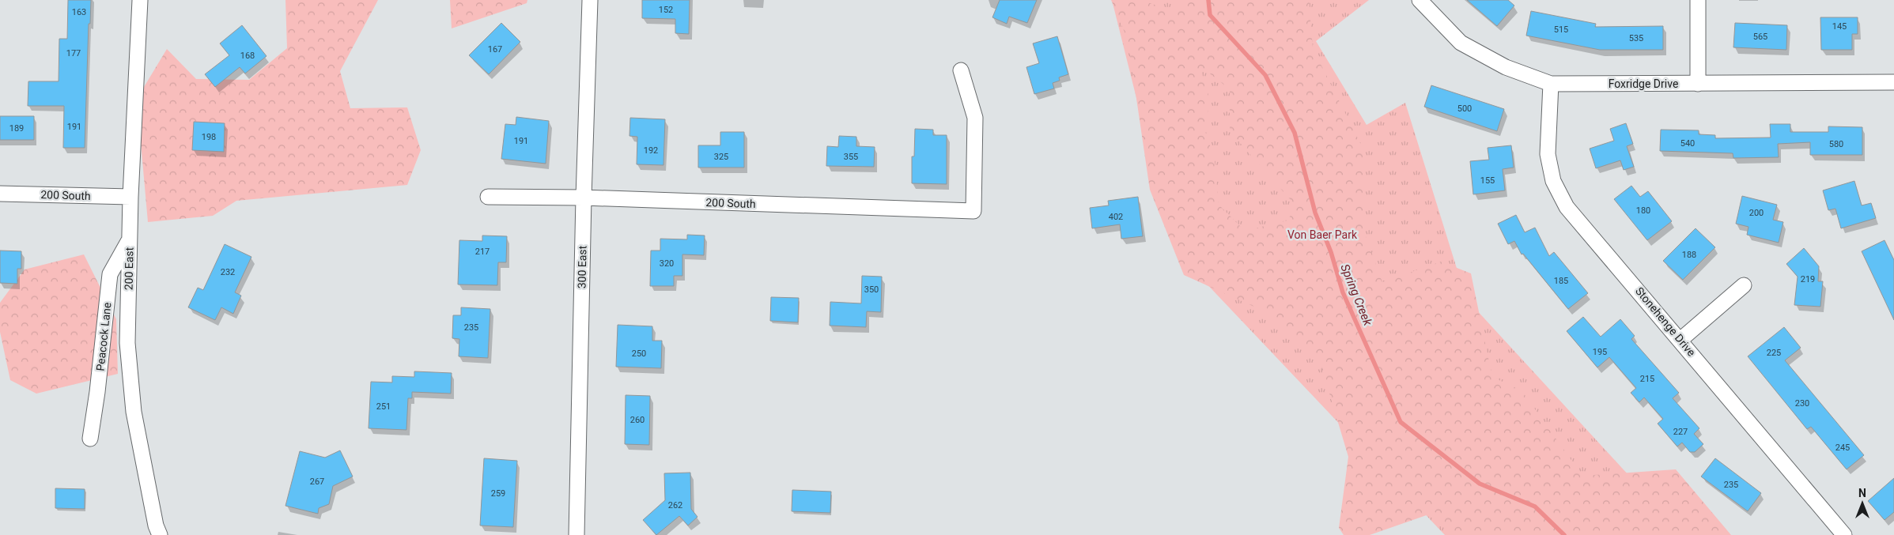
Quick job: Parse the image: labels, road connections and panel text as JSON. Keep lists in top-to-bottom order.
{
  "streets": {
    "street": [
      "Foxridge Drive",
      "200 South",
      "300 East",
      "200 East",
      "Stonehenge Drive",
      "Peacock Lane"
    ]
  },
  "crossings": [
    ["Foxridge Drive", "Stonehenge Drive"],
    ["200 South", "300 East"],
    ["200 South", "200 East"],
    ["200 East", "Peacock Lane"]
  ],
  "water": ["Spring Creek"],
  "parks": ["Von Baer Park"],
  "house_numbers": [
    "152",
    "163",
    "145",
    "515",
    "565",
    "535",
    "167",
    "177",
    "168",
    "500",
    "191",
    "189",
    "198",
    "191",
    "540",
    "580",
    "192",
    "325",
    "355",
    "155",
    "180",
    "200",
    "402",
    "217",
    "188",
    "320",
    "232",
    "219",
    "185",
    "350",
    "235",
    "195",
    "225",
    "250",
    "215",
    "230",
    "251",
    "260",
    "227",
    "245",
    "267",
    "235",
    "259",
    "262"
  ],
  "north": "top"
}
